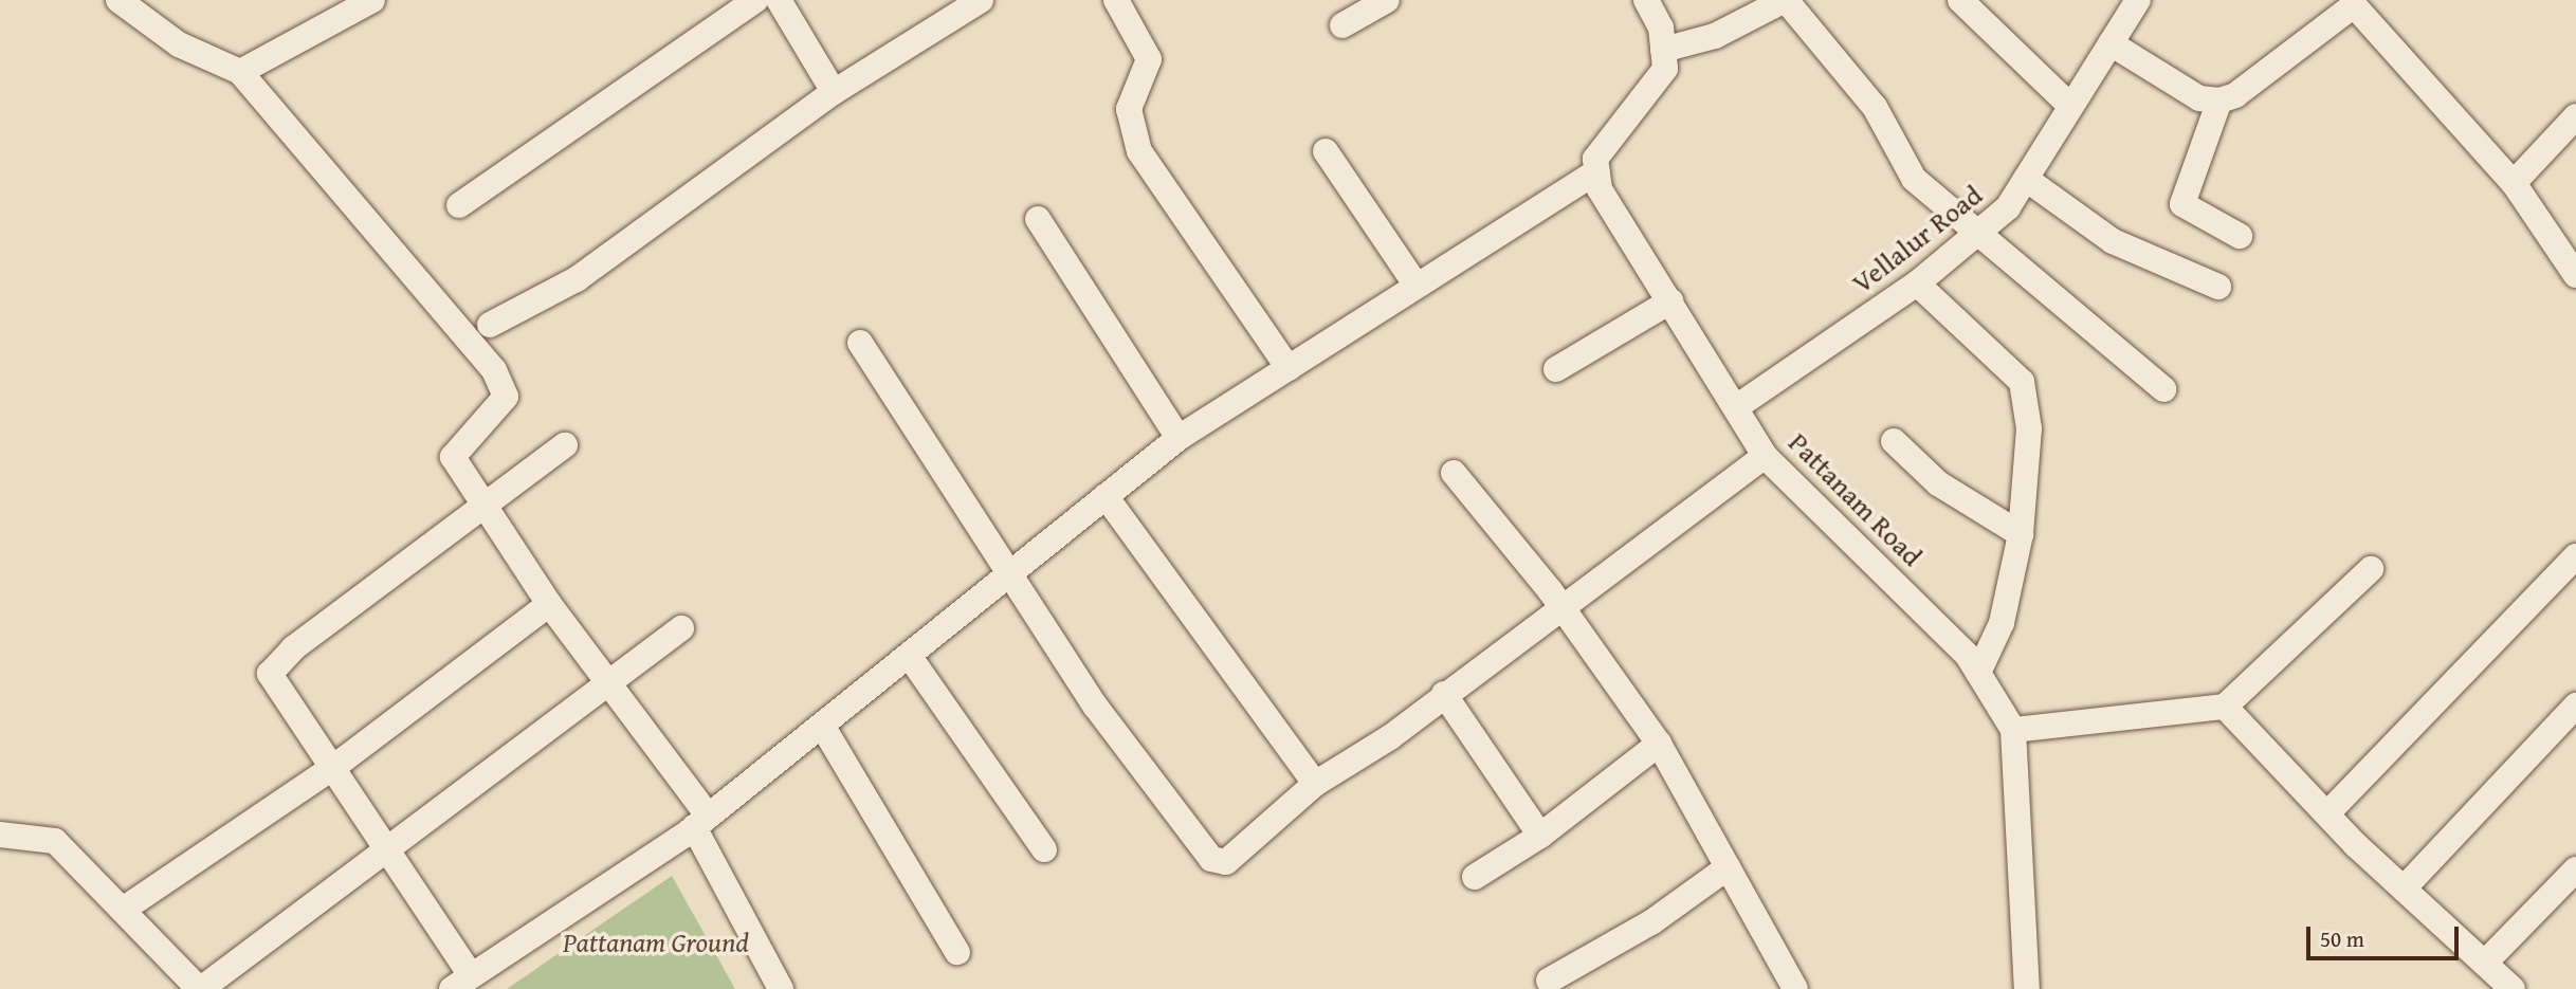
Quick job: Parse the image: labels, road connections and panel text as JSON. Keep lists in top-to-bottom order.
{
  "streets": {
    "street": ["Vellalur Road", "Pattanam Road"]
  },
  "crossings": [
    ["Vellalur Road", "Pattanam Road"]
  ],
  "parks": ["Pattanam Ground"],
  "scale_bar": "50 m"
}
